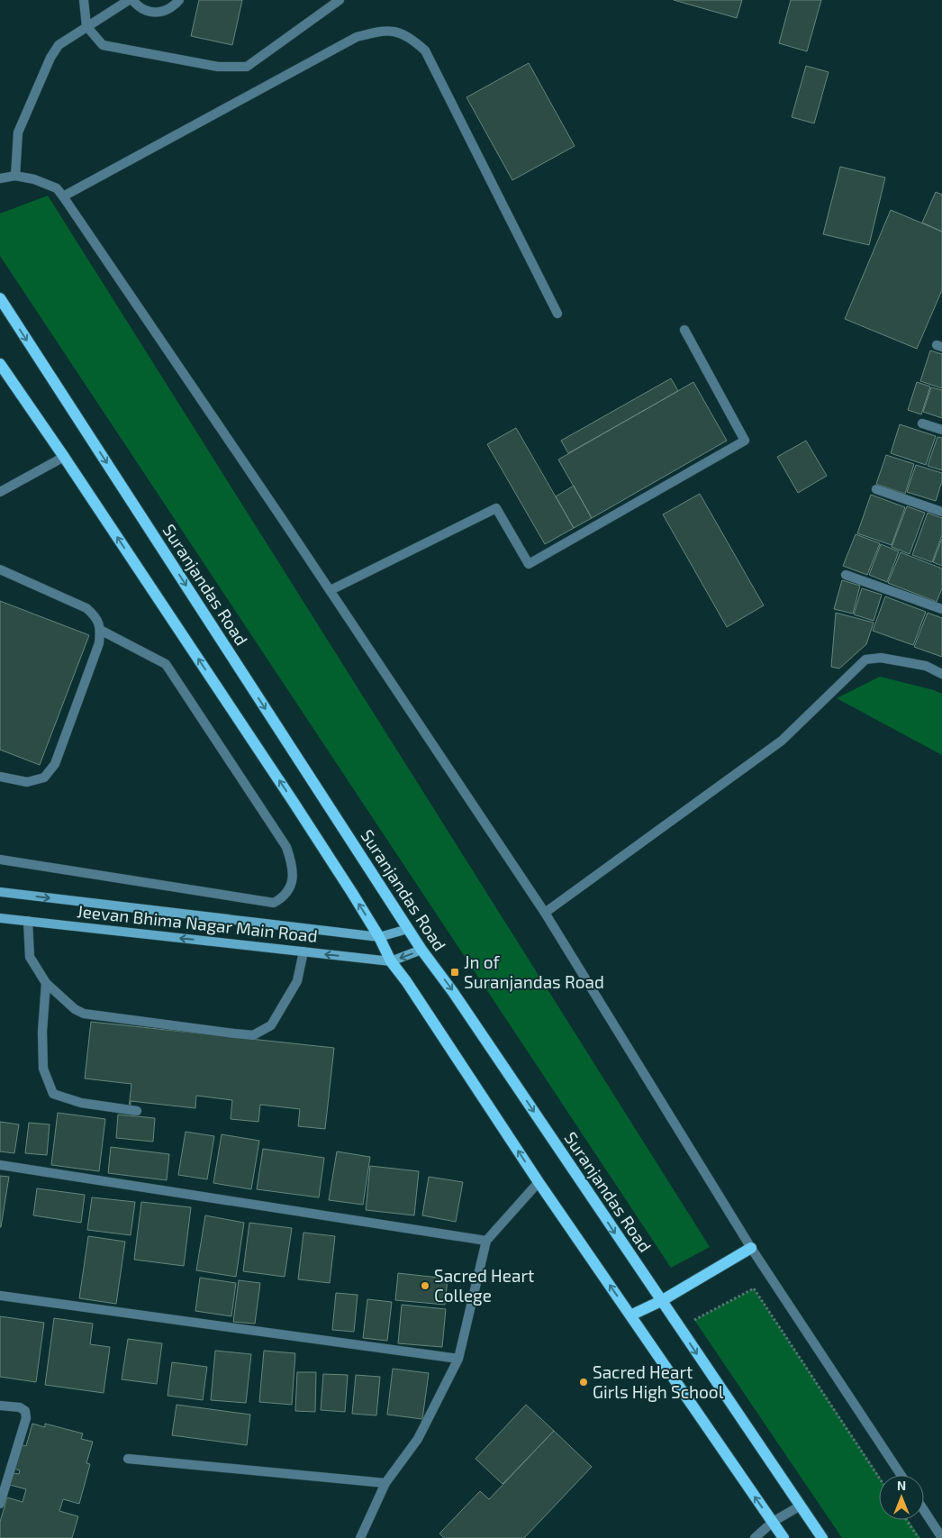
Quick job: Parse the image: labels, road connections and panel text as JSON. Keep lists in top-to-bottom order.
{
  "streets": {
    "main road": ["Suranjandas Road", "Jeevan Bhima Nagar Main Road"]
  },
  "places": {
    "transit": ["Jn of Suranjandas Road"],
    "other": ["Sacred Heart College", "Sacred Heart Girls High School"]
  },
  "north": "top"
}
